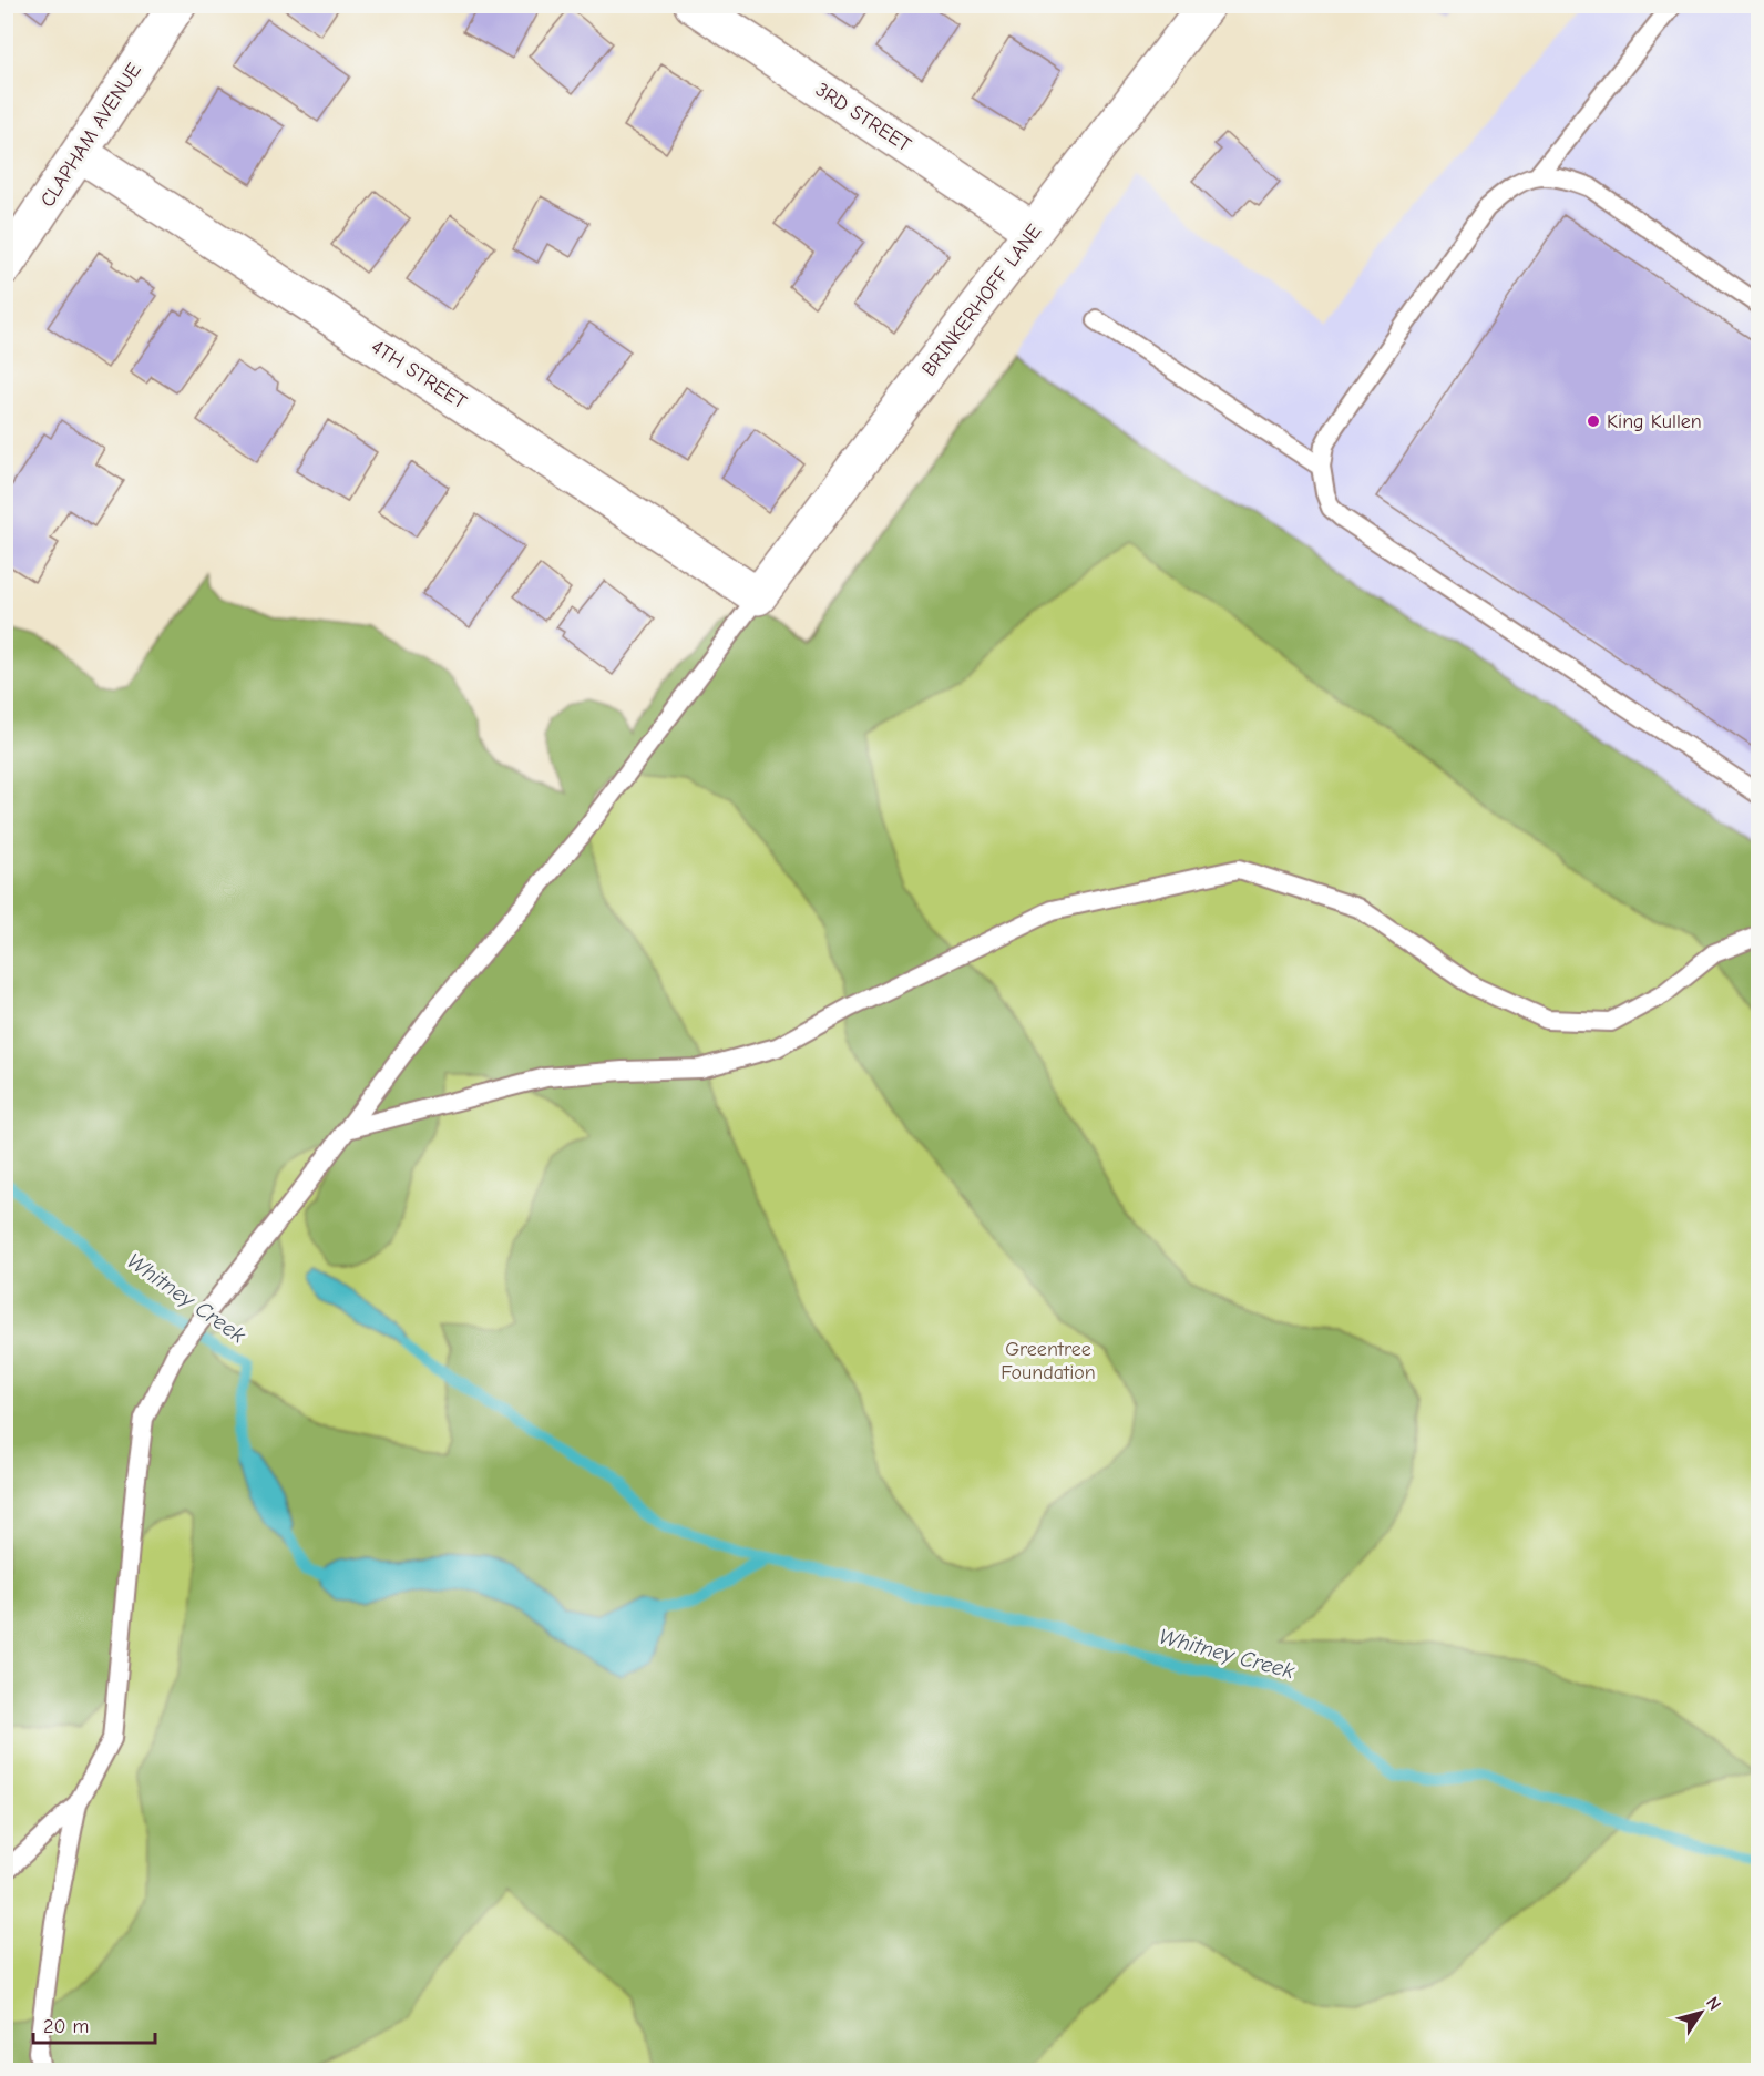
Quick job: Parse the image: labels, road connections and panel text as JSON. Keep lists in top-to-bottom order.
{
  "streets": {
    "street": [
      "3RD STREET",
      "CLAPHAM AVENUE",
      "BRINKERHOFF LANE",
      "4TH STREET"
    ]
  },
  "crossings": [
    ["3RD STREET", "BRINKERHOFF LANE"],
    ["CLAPHAM AVENUE", "4TH STREET"],
    ["BRINKERHOFF LANE", "4TH STREET"]
  ],
  "water": ["Whitney Creek"],
  "parks": ["Greentree Foundation"],
  "places": ["King Kullen"],
  "scale_bar": "20 m",
  "north": "top right"
}
